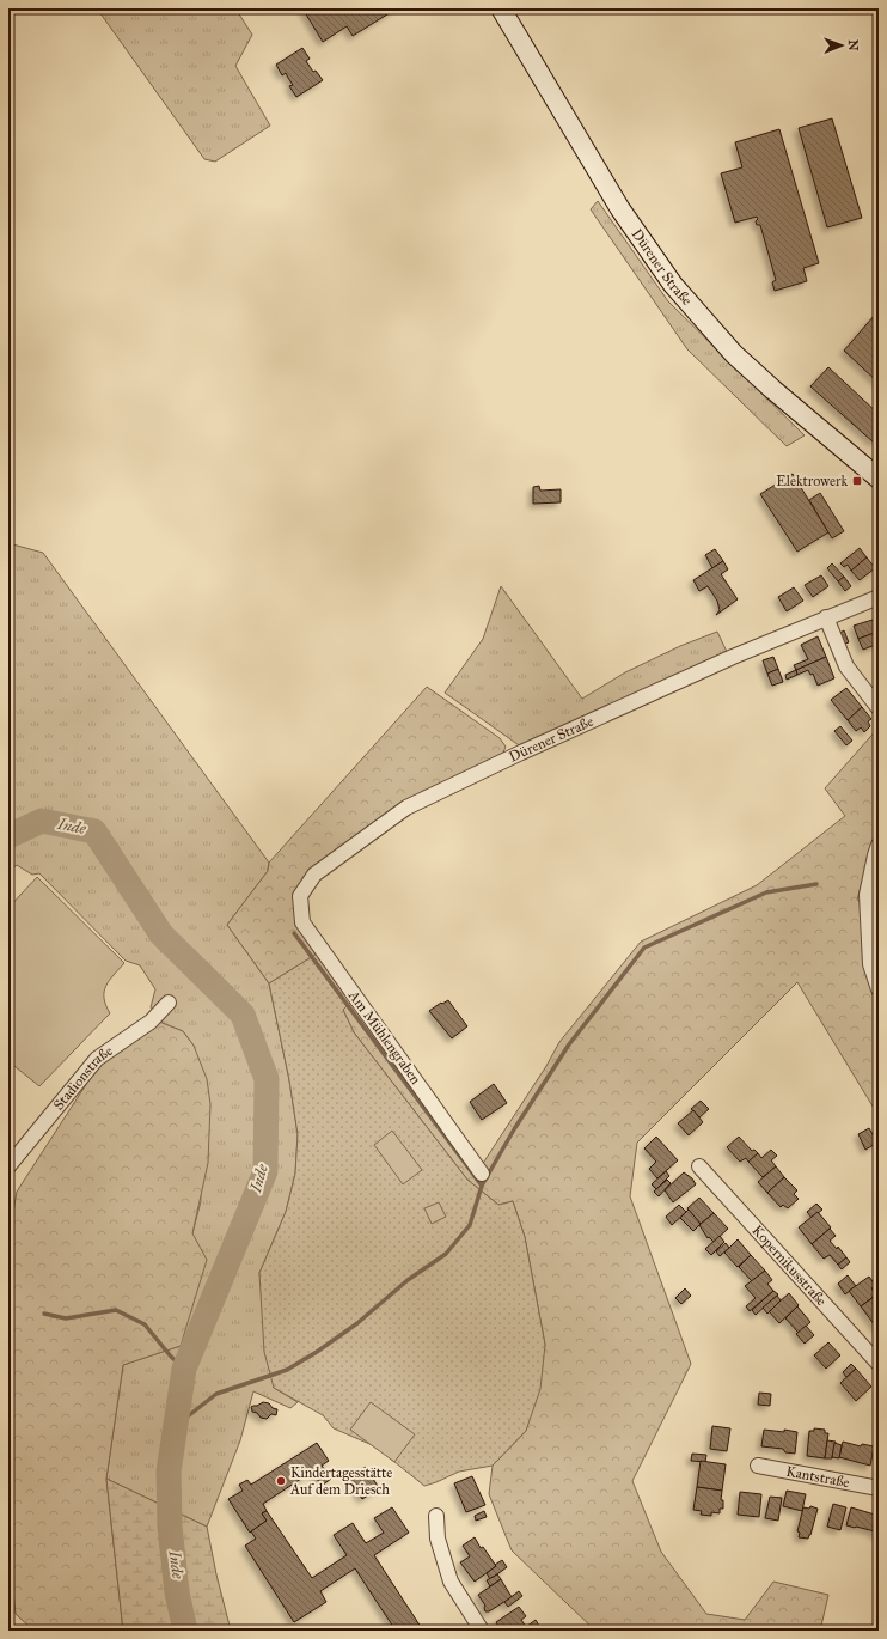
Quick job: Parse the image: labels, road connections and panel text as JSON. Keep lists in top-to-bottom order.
{
  "streets": {
    "street": [
      "Dürener Straße",
      "Am Mühlengraben",
      "Stadionstraße",
      "Kopernikusstraße",
      "Kantstraße"
    ]
  },
  "crossings": [
    ["Dürener Straße", "Am Mühlengraben"]
  ],
  "water": ["Inde"],
  "places": {
    "transit": ["Elektrowerk"],
    "other": ["Kindertagesstätte Auf dem Driesch"]
  },
  "north": "right"
}
